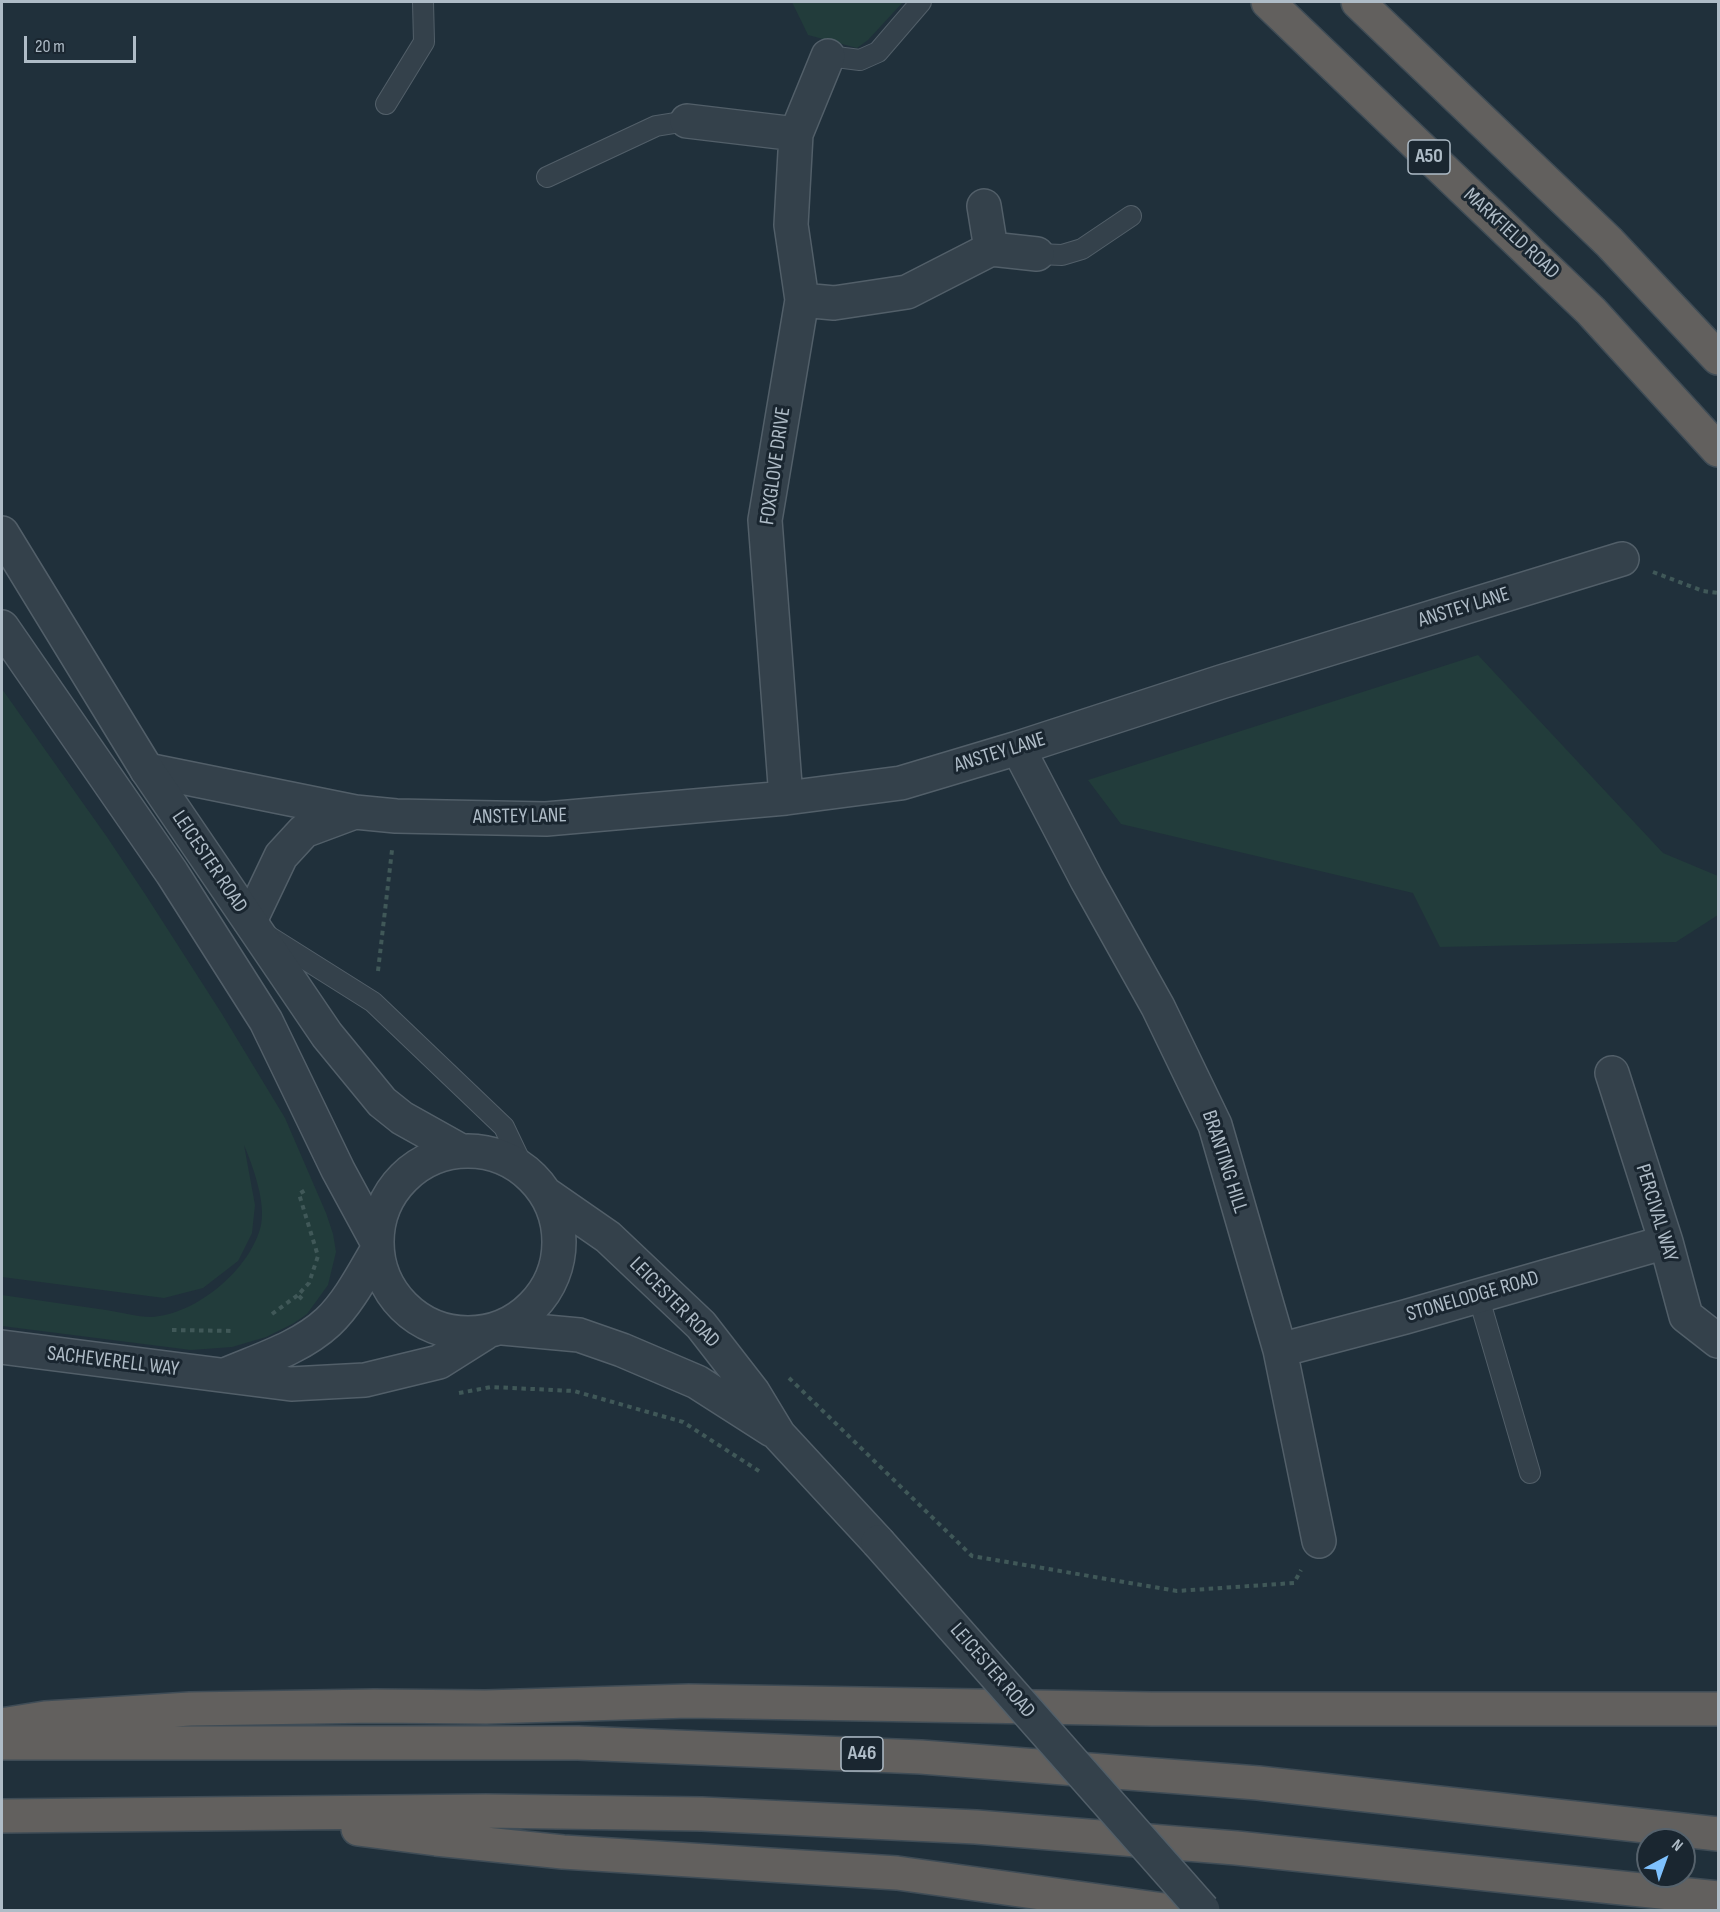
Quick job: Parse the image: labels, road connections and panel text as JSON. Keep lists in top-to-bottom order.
{
  "streets": {
    "highway": ["A50", "MARKFIELD ROAD", "A46"],
    "street": [
      "FOXGLOVE DRIVE",
      "ANSTEY LANE",
      "LEICESTER ROAD",
      "BRANTING HILL",
      "PERCIVAL WAY",
      "STONELODGE ROAD",
      "SACHEVERELL WAY"
    ]
  },
  "crossings": [
    ["FOXGLOVE DRIVE", "ANSTEY LANE"],
    ["ANSTEY LANE", "LEICESTER ROAD"],
    ["ANSTEY LANE", "BRANTING HILL"],
    ["LEICESTER ROAD", "SACHEVERELL WAY"],
    ["BRANTING HILL", "STONELODGE ROAD"],
    ["PERCIVAL WAY", "STONELODGE ROAD"]
  ],
  "scale_bar": "20 m",
  "north": "top right"
}
